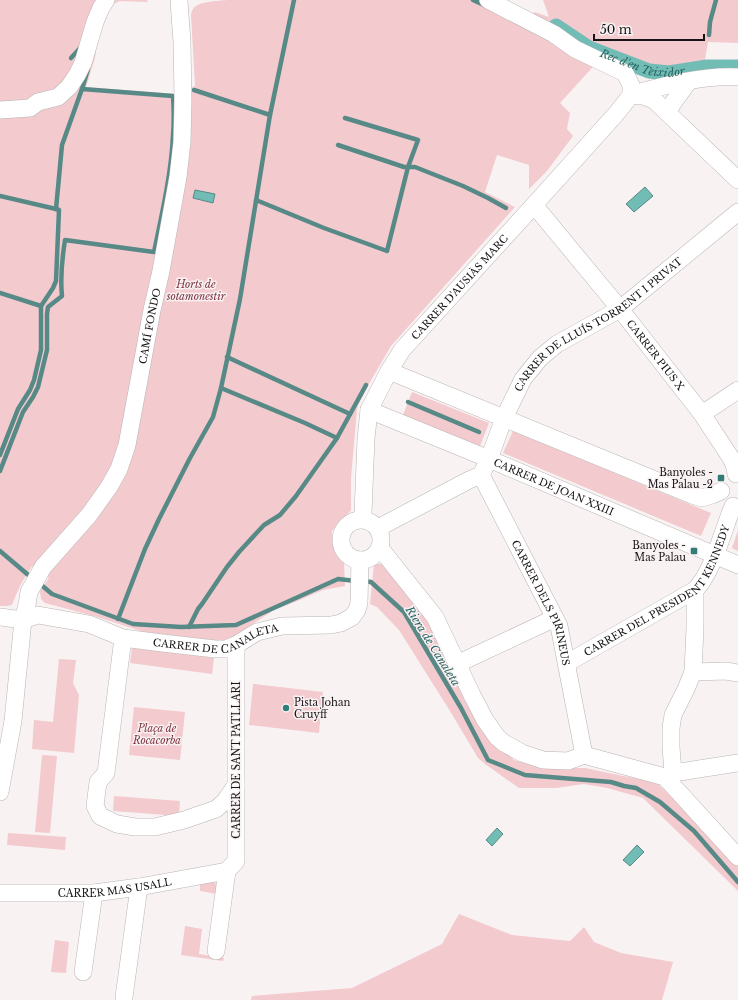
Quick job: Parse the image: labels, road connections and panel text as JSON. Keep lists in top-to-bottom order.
{
  "streets": {
    "street": [
      "CARRER D'AUSIÀS MARC",
      "CAMÍ FONDO",
      "CARRER DE LLUÍS TORRENT I PRIVAT",
      "CARRER PIUS X",
      "CARRER DE JOAN XXIII",
      "CARRER DEL PRESIDENT KENNEDY",
      "CARRER DELS PIRINEUS",
      "CARRER DE CANALETA",
      "CARRER DE SANT PATLLARI",
      "CARRER MAS USALL"
    ]
  },
  "crossings": [
    ["CARRER D'AUSIÀS MARC", "CARRER PIUS X"],
    ["CARRER D'AUSIÀS MARC", "CARRER DE JOAN XXIII"],
    ["CARRER D'AUSIÀS MARC", "CARRER DE CANALETA"],
    ["CAMÍ FONDO", "CARRER DE CANALETA"],
    ["CARRER DE LLUÍS TORRENT I PRIVAT", "CARRER PIUS X"],
    ["CARRER DE LLUÍS TORRENT I PRIVAT", "CARRER DE JOAN XXIII"],
    ["CARRER DE JOAN XXIII", "CARRER DEL PRESIDENT KENNEDY"],
    ["CARRER DEL PRESIDENT KENNEDY", "CARRER DELS PIRINEUS"],
    ["CARRER DE CANALETA", "CARRER DE SANT PATLLARI"],
    ["CARRER DE SANT PATLLARI", "CARRER MAS USALL"]
  ],
  "water": ["Rec d'en Teixidor", "Riera de Canaleta"],
  "parks": ["Horts de sotamonestir", "Plaça de Rocacorba"],
  "places": {
    "transit": ["Banyoles - Mas Palau -2", "Banyoles - Mas Palau"],
    "other": ["Pista Johan Cruyff"]
  },
  "scale_bar": "50 m"
}
